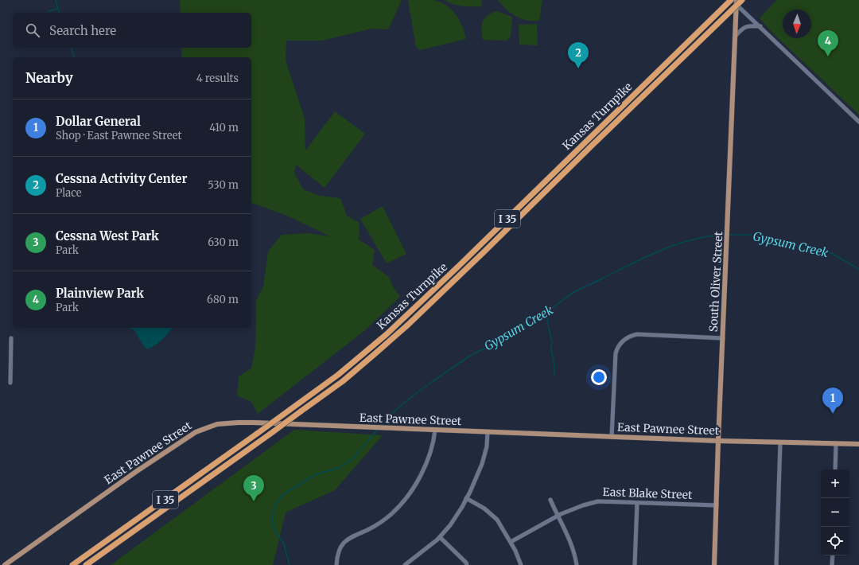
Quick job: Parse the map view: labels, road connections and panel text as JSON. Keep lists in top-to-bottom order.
{
  "streets": {
    "highway": ["Kansas Turnpike", "I 35"],
    "main road": ["South Oliver Street", "East Pawnee Street"],
    "street": ["East Blake Street"]
  },
  "crossings": [
    ["South Oliver Street", "East Pawnee Street"],
    ["South Oliver Street", "East Blake Street"]
  ],
  "water": ["Gypsum Creek"],
  "north": "bottom",
  "page": {
    "search": "Search here",
    "pins": [
      "4",
      "2",
      "1",
      "3"
    ],
    "heading": ["Nearby", "4 results"],
    "list": [
      {
        "mark": "1",
        "name": "Dollar General",
        "note": "Shop · East Pawnee Street",
        "value": "410 m"
      },
      {
        "mark": "2",
        "name": "Cessna Activity Center",
        "note": "Place",
        "value": "530 m"
      },
      {
        "mark": "3",
        "name": "Cessna West Park",
        "note": "Park",
        "value": "630 m"
      },
      {
        "mark": "4",
        "name": "Plainview Park",
        "note": "Park",
        "value": "680 m"
      }
    ],
    "map_buttons": ["+", "−"]
  }
}
